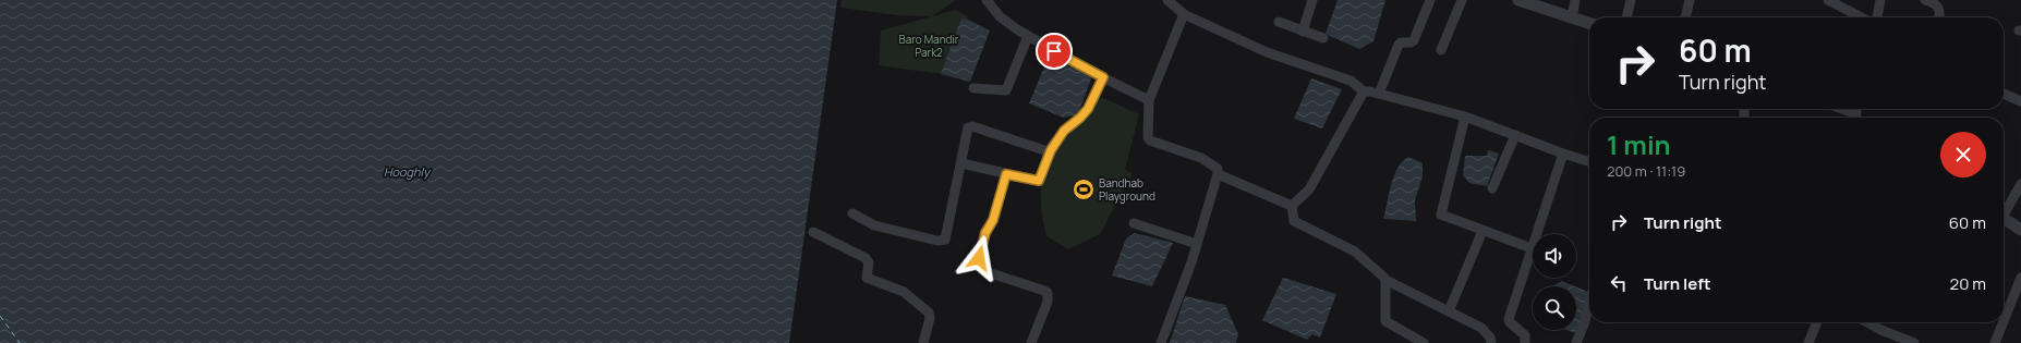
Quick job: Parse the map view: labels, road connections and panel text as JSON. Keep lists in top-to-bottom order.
{
  "water": ["Hooghly"],
  "parks": ["Baro Mandir Park2"],
  "places": {
    "sports": ["Bandhab Playground"]
  },
  "page": {
    "turn": ["60 m", "Turn right"],
    "heading": ["1 min", "200 m · 11:19"],
    "list": [
      {
        "name": "Turn right",
        "value": "60 m"
      },
      {
        "name": "Turn left",
        "value": "20 m"
      }
    ]
  }
}
